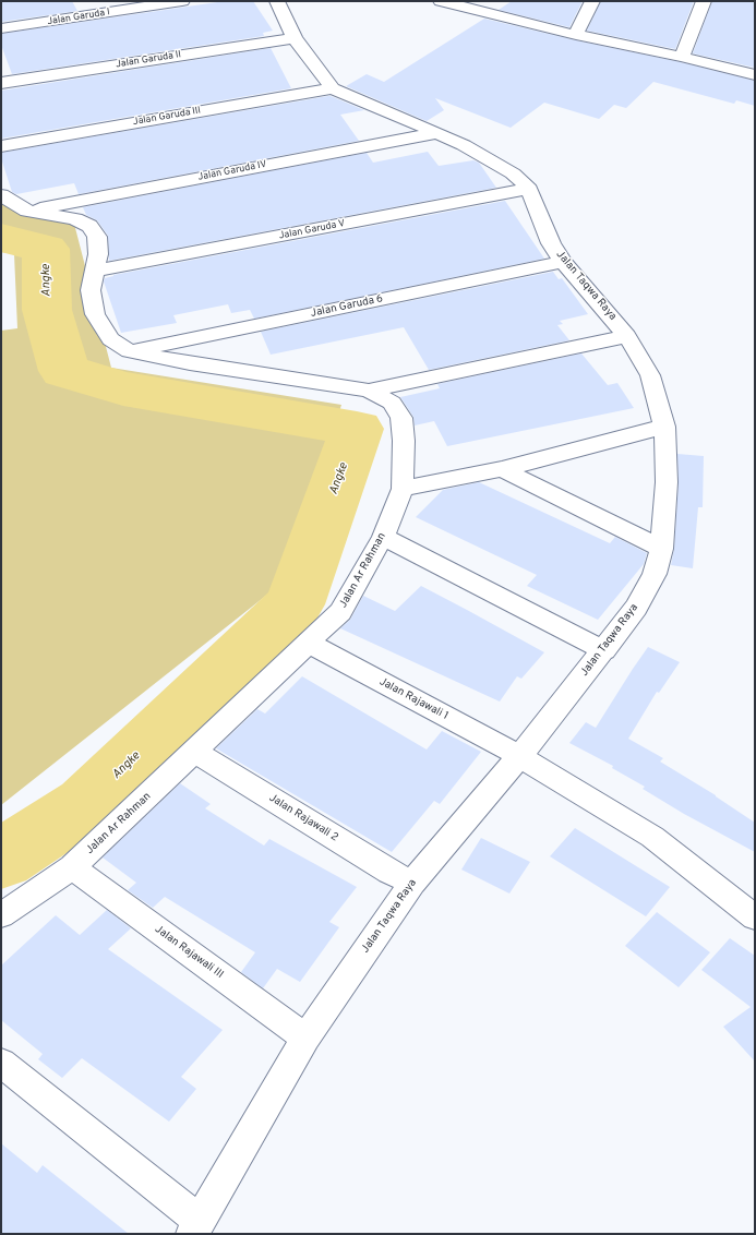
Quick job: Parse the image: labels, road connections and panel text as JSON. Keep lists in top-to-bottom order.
{
  "streets": {
    "street": [
      "Jalan Garuda I",
      "Jalan Garuda II",
      "Jalan Garuda III",
      "Jalan Garuda IV",
      "Jalan Garuda V",
      "Jalan Taqwa Raya",
      "Jalan Garuda 6",
      "Jalan Ar Rahman",
      "Jalan Rajawali 1",
      "Jalan Rajawali 2",
      "Jalan Rajawali III"
    ]
  },
  "crossings": [
    ["Jalan Garuda II", "Jalan Taqwa Raya"],
    ["Jalan Garuda III", "Jalan Taqwa Raya"],
    ["Jalan Garuda IV", "Jalan Taqwa Raya"],
    ["Jalan Garuda IV", "Jalan Ar Rahman"],
    ["Jalan Garuda V", "Jalan Taqwa Raya"],
    ["Jalan Garuda V", "Jalan Ar Rahman"],
    ["Jalan Taqwa Raya", "Jalan Garuda 6"],
    ["Jalan Taqwa Raya", "Jalan Rajawali 1"],
    ["Jalan Taqwa Raya", "Jalan Rajawali 2"],
    ["Jalan Taqwa Raya", "Jalan Rajawali III"],
    ["Jalan Garuda 6", "Jalan Ar Rahman"],
    ["Jalan Ar Rahman", "Jalan Rajawali 1"],
    ["Jalan Ar Rahman", "Jalan Rajawali 2"],
    ["Jalan Ar Rahman", "Jalan Rajawali III"]
  ],
  "water": ["Angke"]
}
